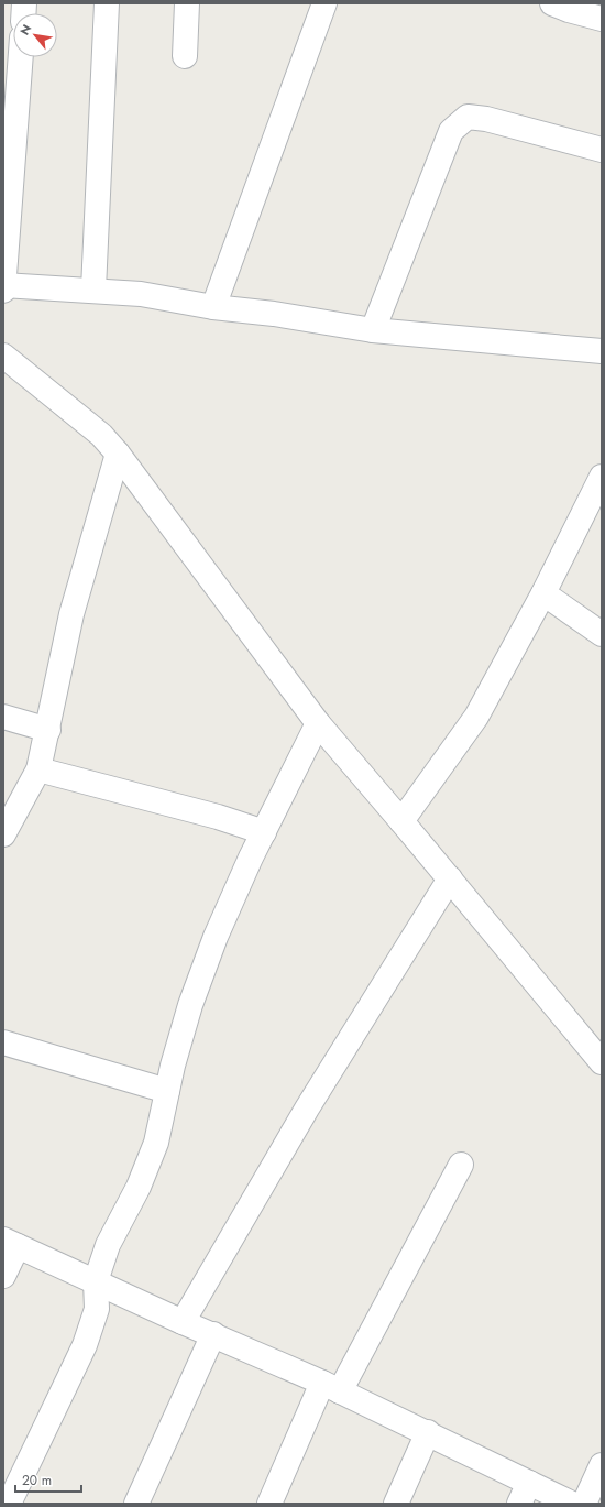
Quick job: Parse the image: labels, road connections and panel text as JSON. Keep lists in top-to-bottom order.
{
  "scale_bar": "20 m",
  "north": "top left"
}
